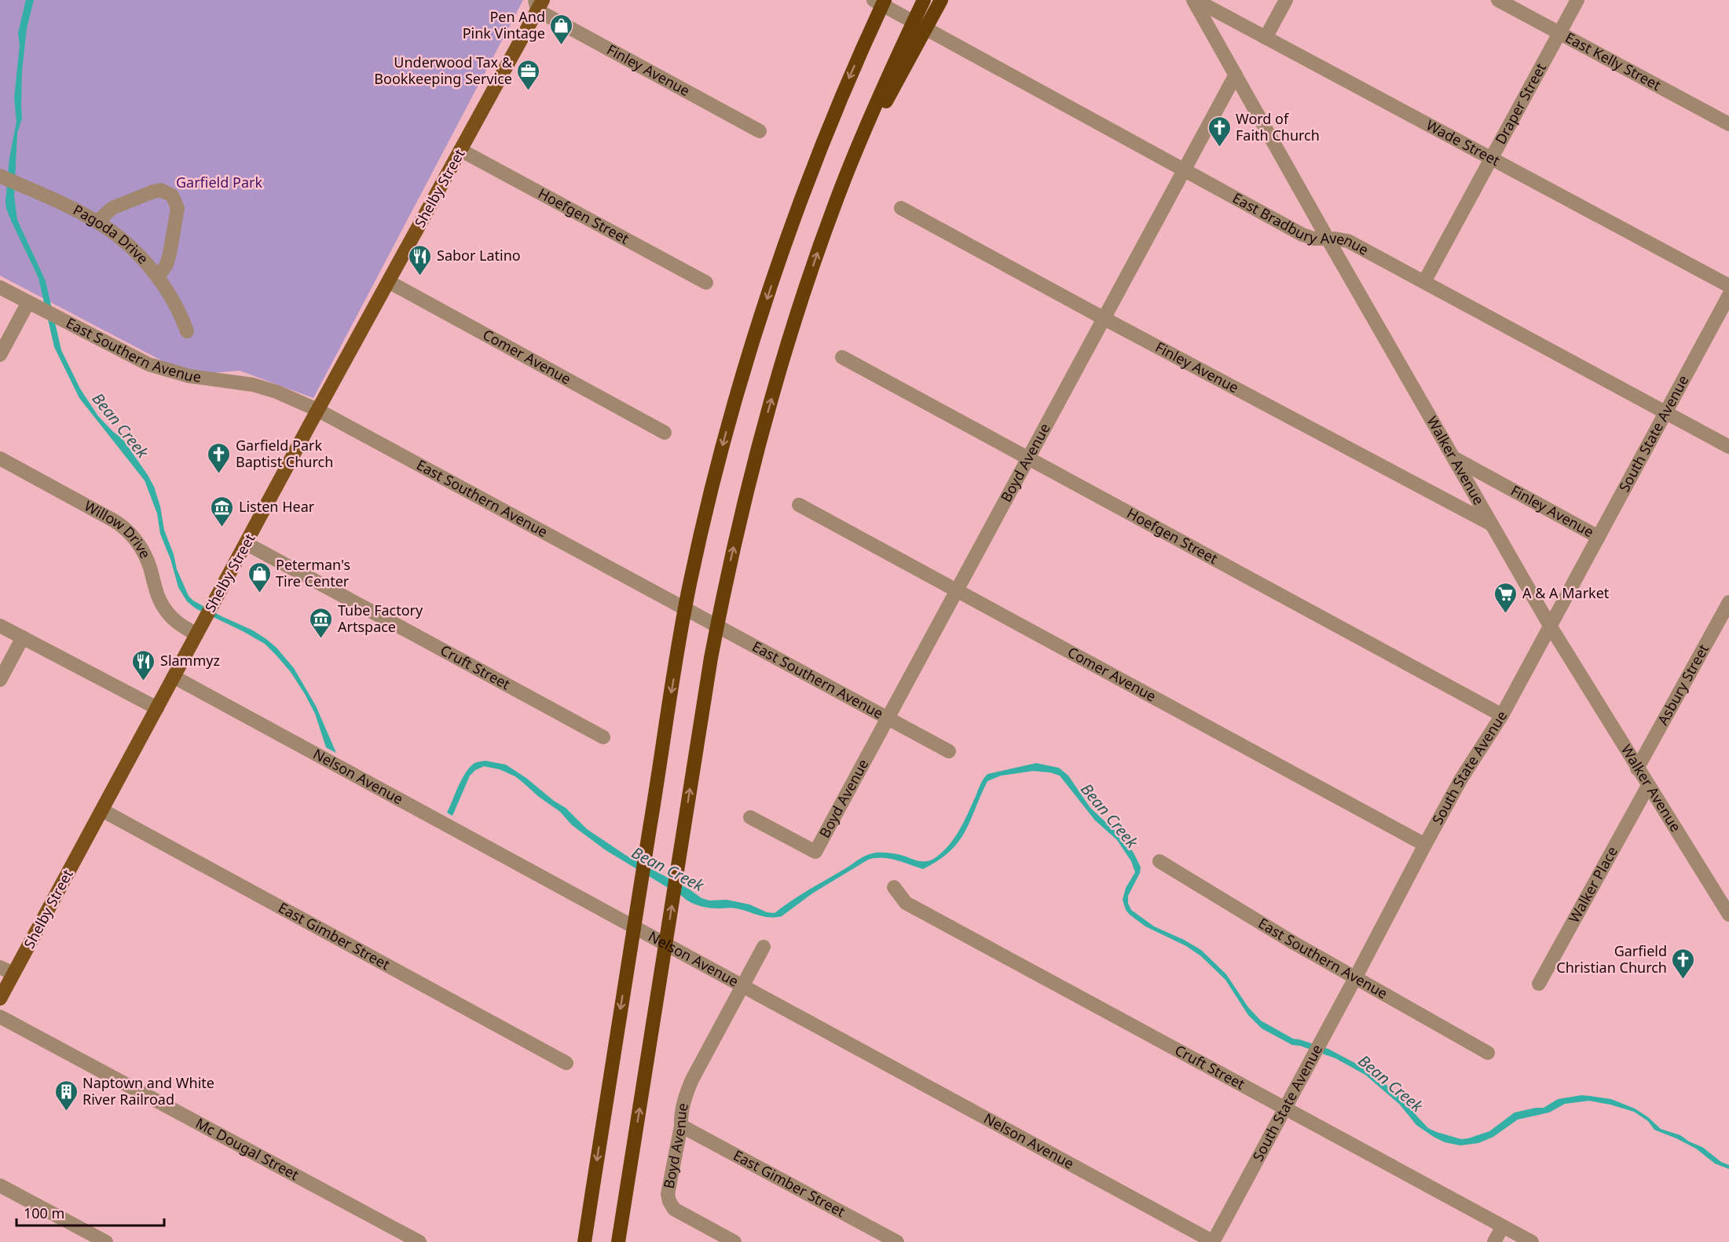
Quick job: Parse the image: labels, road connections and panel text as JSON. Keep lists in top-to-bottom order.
{
  "streets": {
    "main road": ["Shelby Street"],
    "street": [
      "East Kelly Street",
      "Finley Avenue",
      "Draper Street",
      "Wade Street",
      "Hoefgen Street",
      "East Bradbury Avenue",
      "Pagoda Drive",
      "East Southern Avenue",
      "Comer Avenue",
      "South State Avenue",
      "Walker Avenue",
      "Boyd Avenue",
      "Willow Drive",
      "Cruft Street",
      "Asbury Street",
      "Nelson Avenue",
      "Walker Place",
      "East Gimber Street",
      "Mc Dougal Street"
    ]
  },
  "crossings": [
    ["East Kelly Street", "Draper Street"],
    ["Finley Avenue", "Shelby Street"],
    ["Finley Avenue", "South State Avenue"],
    ["Finley Avenue", "Walker Avenue"],
    ["Finley Avenue", "Boyd Avenue"],
    ["Draper Street", "Wade Street"],
    ["Draper Street", "East Bradbury Avenue"],
    ["Wade Street", "Walker Avenue"],
    ["Shelby Street", "Hoefgen Street"],
    ["Shelby Street", "East Southern Avenue"],
    ["Shelby Street", "Comer Avenue"],
    ["Shelby Street", "Willow Drive"],
    ["Shelby Street", "Cruft Street"],
    ["Shelby Street", "Nelson Avenue"],
    ["Shelby Street", "East Gimber Street"],
    ["Hoefgen Street", "South State Avenue"],
    ["Hoefgen Street", "Boyd Avenue"],
    ["East Bradbury Avenue", "South State Avenue"],
    ["East Bradbury Avenue", "Walker Avenue"],
    ["East Bradbury Avenue", "Boyd Avenue"],
    ["East Southern Avenue", "South State Avenue"],
    ["East Southern Avenue", "Boyd Avenue"],
    ["Comer Avenue", "South State Avenue"],
    ["Comer Avenue", "Boyd Avenue"],
    ["South State Avenue", "Walker Avenue"],
    ["South State Avenue", "Cruft Street"],
    ["South State Avenue", "Nelson Avenue"],
    ["Walker Avenue", "Boyd Avenue"],
    ["Walker Avenue", "Asbury Street"],
    ["Walker Avenue", "Walker Place"],
    ["Boyd Avenue", "Nelson Avenue"],
    ["Boyd Avenue", "East Gimber Street"]
  ],
  "water": ["Bean Creek"],
  "parks": ["Garfield Park"],
  "places": {
    "shop": ["Pen And Pink Vintage", "Peterman's Tire Center"],
    "office": ["Underwood Tax & Bookkeeping Service"],
    "church": ["Word of Faith Church", "Garfield Park Baptist Church", "Garfield Christian Church"],
    "restaurant": ["Sabor Latino", "Slammyz"],
    "museum": ["Listen Hear", "Tube Factory Artspace"],
    "supermarket": ["A & A Market"],
    "building": ["Naptown and White River Railroad"]
  },
  "scale_bar": "100 m"
}
